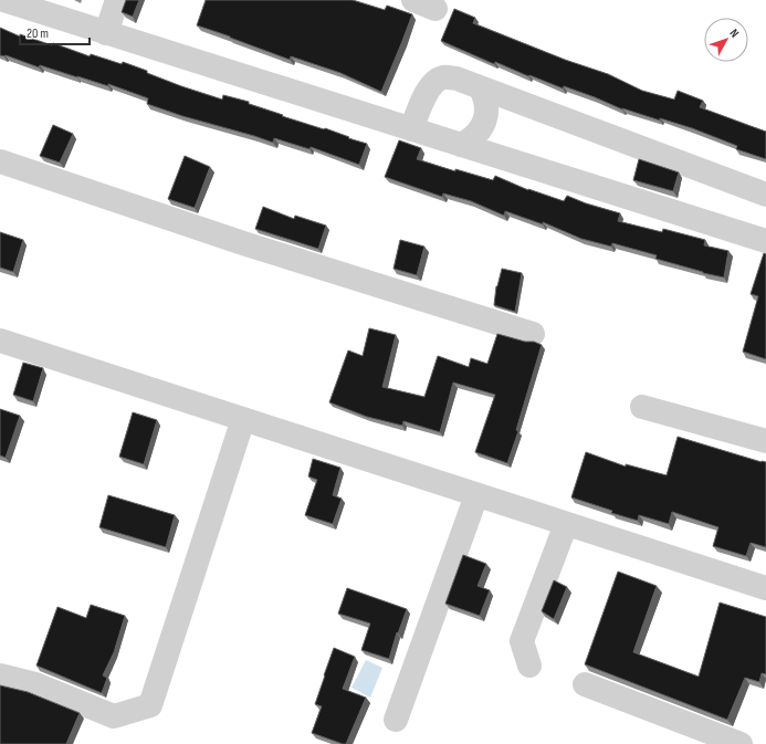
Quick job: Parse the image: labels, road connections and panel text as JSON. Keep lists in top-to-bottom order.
{
  "scale_bar": "20 m",
  "north": "top right"
}
